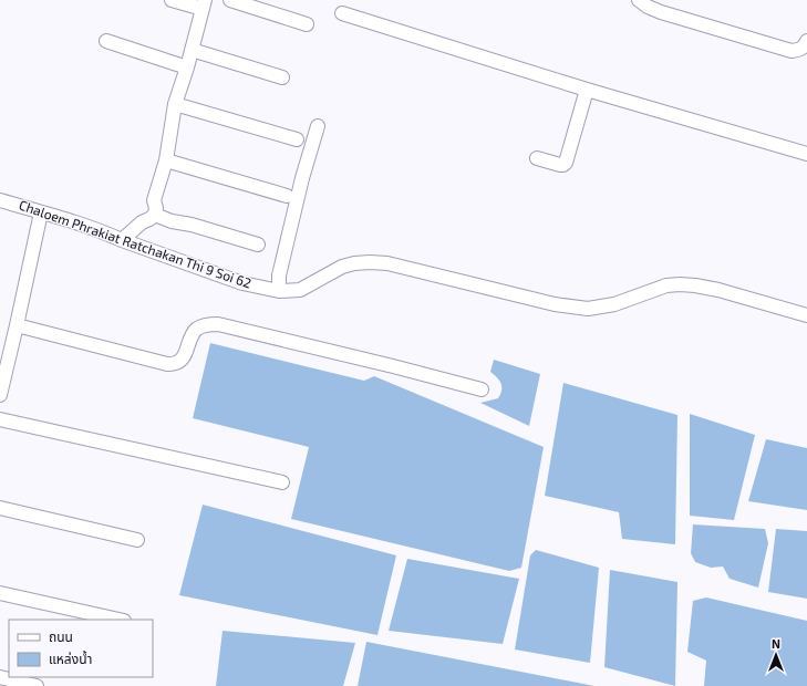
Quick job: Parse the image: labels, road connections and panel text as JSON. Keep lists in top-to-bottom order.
{
  "streets": {
    "street": ["Chaloem Phrakiat Ratchakan Thi 9 Soi 62"]
  },
  "legend": ["ถนน", "แหล่งน้ำ"],
  "north": "top"
}
